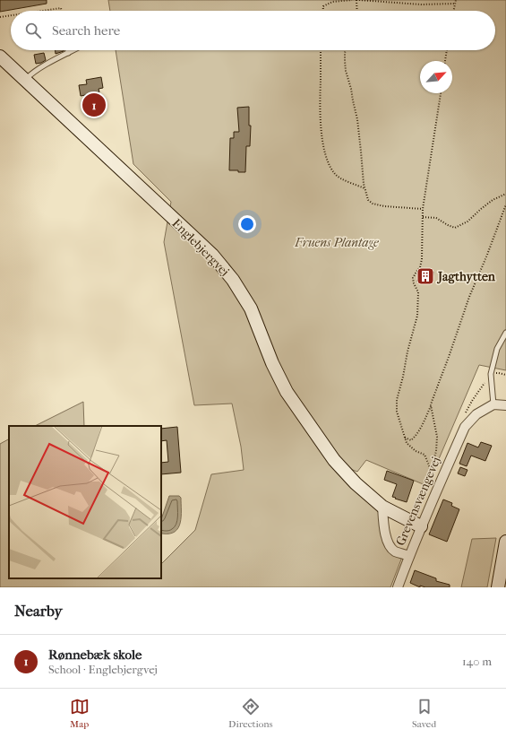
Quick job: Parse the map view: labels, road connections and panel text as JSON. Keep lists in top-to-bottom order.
{
  "streets": {
    "street": ["Englebjergvej", "Grevensvængevej"]
  },
  "crossings": [
    ["Englebjergvej", "Grevensvængevej"]
  ],
  "parks": ["Fruens Plantage"],
  "places": {
    "building": ["Jagthytten"]
  },
  "north": "top right",
  "page": {
    "search": "Search here",
    "pins": "1",
    "heading": "Nearby",
    "list": [
      {
        "mark": "1",
        "name": "Rønnebæk skole",
        "note": "School · Englebjergvej",
        "value": "140 m"
      }
    ],
    "nav": ["Map", "Directions", "Saved"]
  }
}
